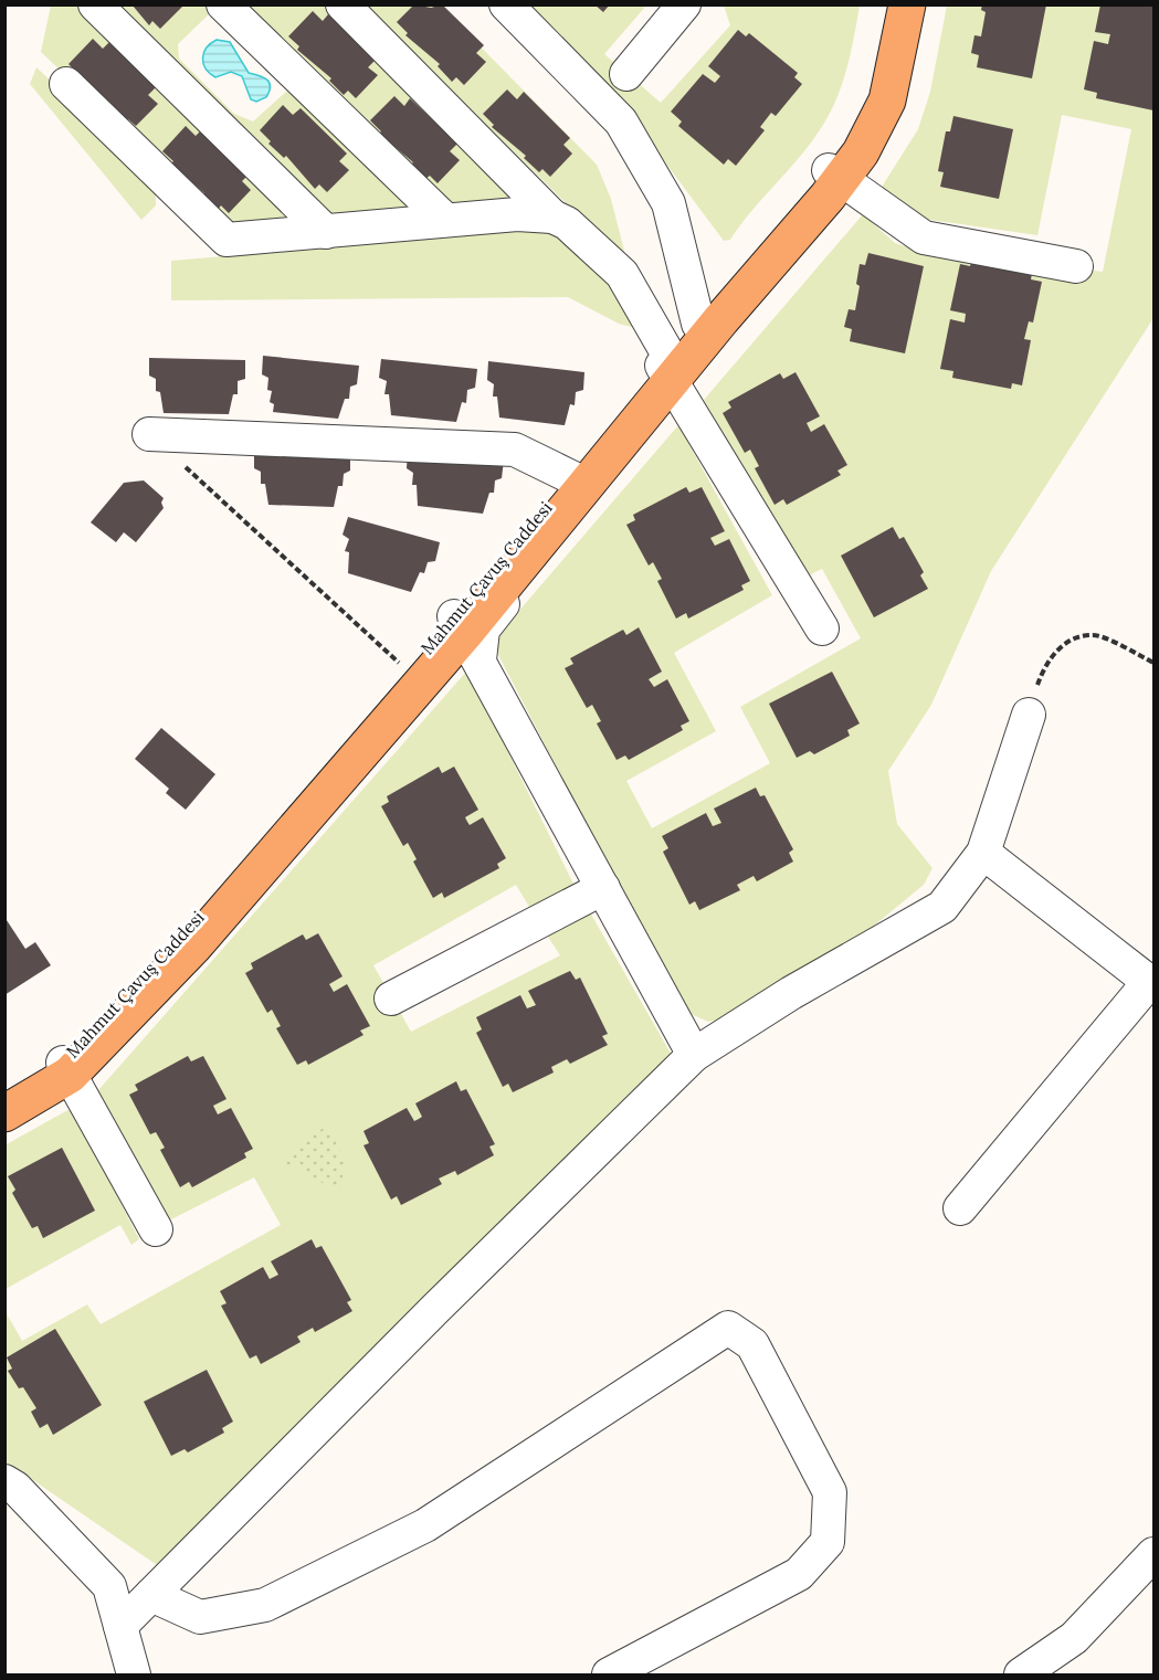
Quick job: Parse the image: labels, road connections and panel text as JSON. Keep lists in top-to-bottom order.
{
  "streets": {
    "main road": ["Mahmut Çavuş Caddesi"]
  }
}
